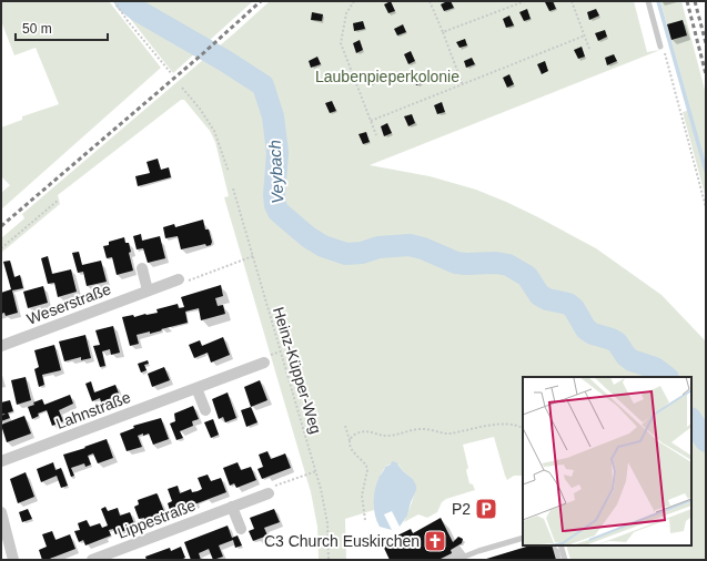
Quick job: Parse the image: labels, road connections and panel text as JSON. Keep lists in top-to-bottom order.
{
  "streets": {
    "street": ["Weserstraße", "Lahnstraße", "Lippestraße"],
    "path": ["Heinz-Küpper-Weg"]
  },
  "water": ["Veybach"],
  "parks": ["Laubenpieperkolonie"],
  "places": {
    "parking": ["P2"],
    "church": ["C3 Church Euskirchen"]
  },
  "scale_bar": "50 m"
}
